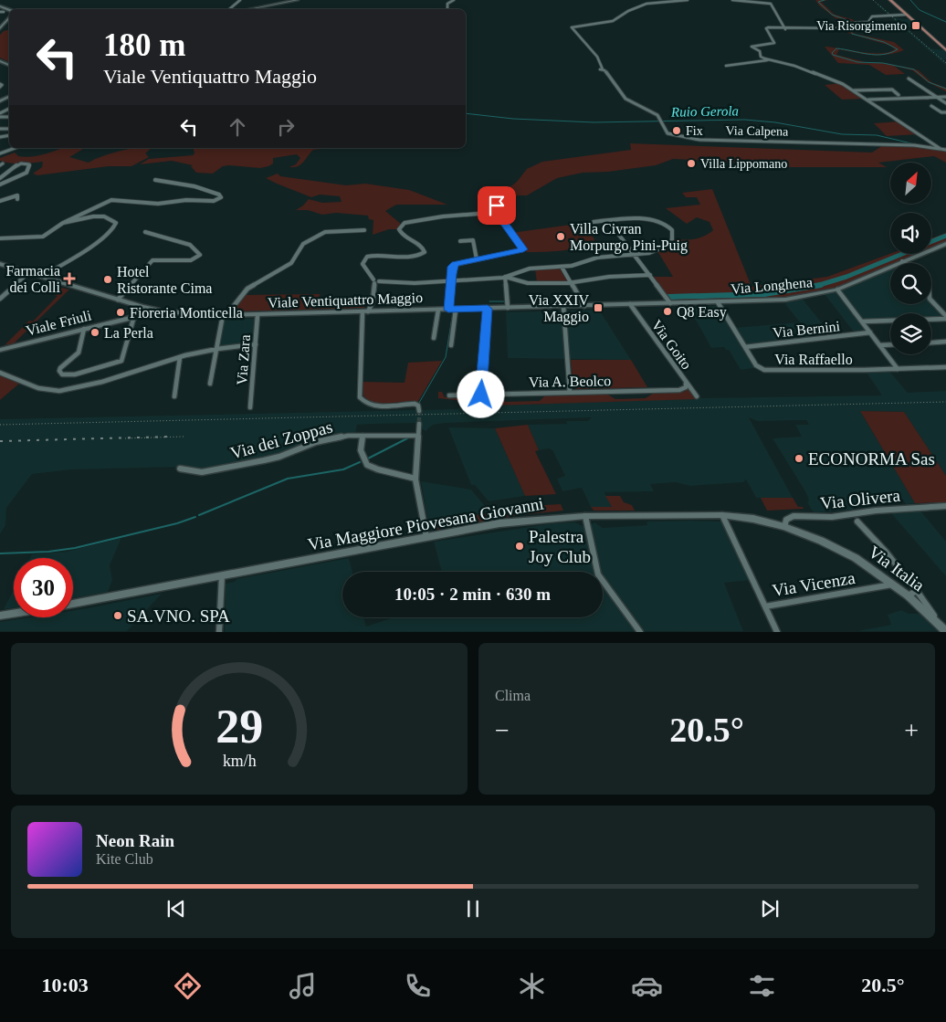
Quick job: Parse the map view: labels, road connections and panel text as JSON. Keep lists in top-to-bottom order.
{
  "streets": {
    "street": [
      "Via Calpena",
      "Via Longhena",
      "Viale Ventiquattro Maggio",
      "Viale Friuli",
      "Via Bernini",
      "Via Goito",
      "Via Raffaello",
      "Via Zara",
      "Via A. Beolco",
      "Via dei Zoppas",
      "Via Olivera",
      "Via Maggiore Piovesana Giovanni",
      "Via Italia",
      "Via Vicenza"
    ]
  },
  "crossings": [
    ["Via Longhena", "Viale Ventiquattro Maggio"],
    ["Via Longhena", "Via Raffaello"],
    ["Viale Ventiquattro Maggio", "Viale Friuli"],
    ["Viale Ventiquattro Maggio", "Via Goito"],
    ["Viale Ventiquattro Maggio", "Via Zara"],
    ["Via Bernini", "Via Raffaello"],
    ["Via Goito", "Via A. Beolco"],
    ["Via Olivera", "Via Maggiore Piovesana Giovanni"],
    ["Via Maggiore Piovesana Giovanni", "Via Italia"],
    ["Via Italia", "Via Vicenza"]
  ],
  "water": ["Ruio Gerola"],
  "places": {
    "transit": ["Via Risorgimento", "Via XXIV Maggio"],
    "other": [
      "Fix",
      "Villa Lippomano",
      "Villa Civran Morpurgo Pini-Puig",
      "Hotel Ristorante Cima",
      "Q8 Easy",
      "Fioreria Monticella",
      "La Perla",
      "ECONORMA Sas",
      "Palestra Joy Club",
      "SA.VNO. SPA"
    ],
    "health": ["Farmacia dei Colli"]
  },
  "north": "top right",
  "page": {
    "turn": ["180 m", "Viale Ventiquattro Maggio"],
    "limit": "30",
    "trip": "10:05 · 2 min · 630 m",
    "tile": "Clima",
    "heat": ["−", "20.5°", "+"],
    "song": ["Neon Rain", "Kite Club"],
    "tabs": ["10:03", "20.5°"],
    "gauge": ["29", "km/h"]
  }
}
